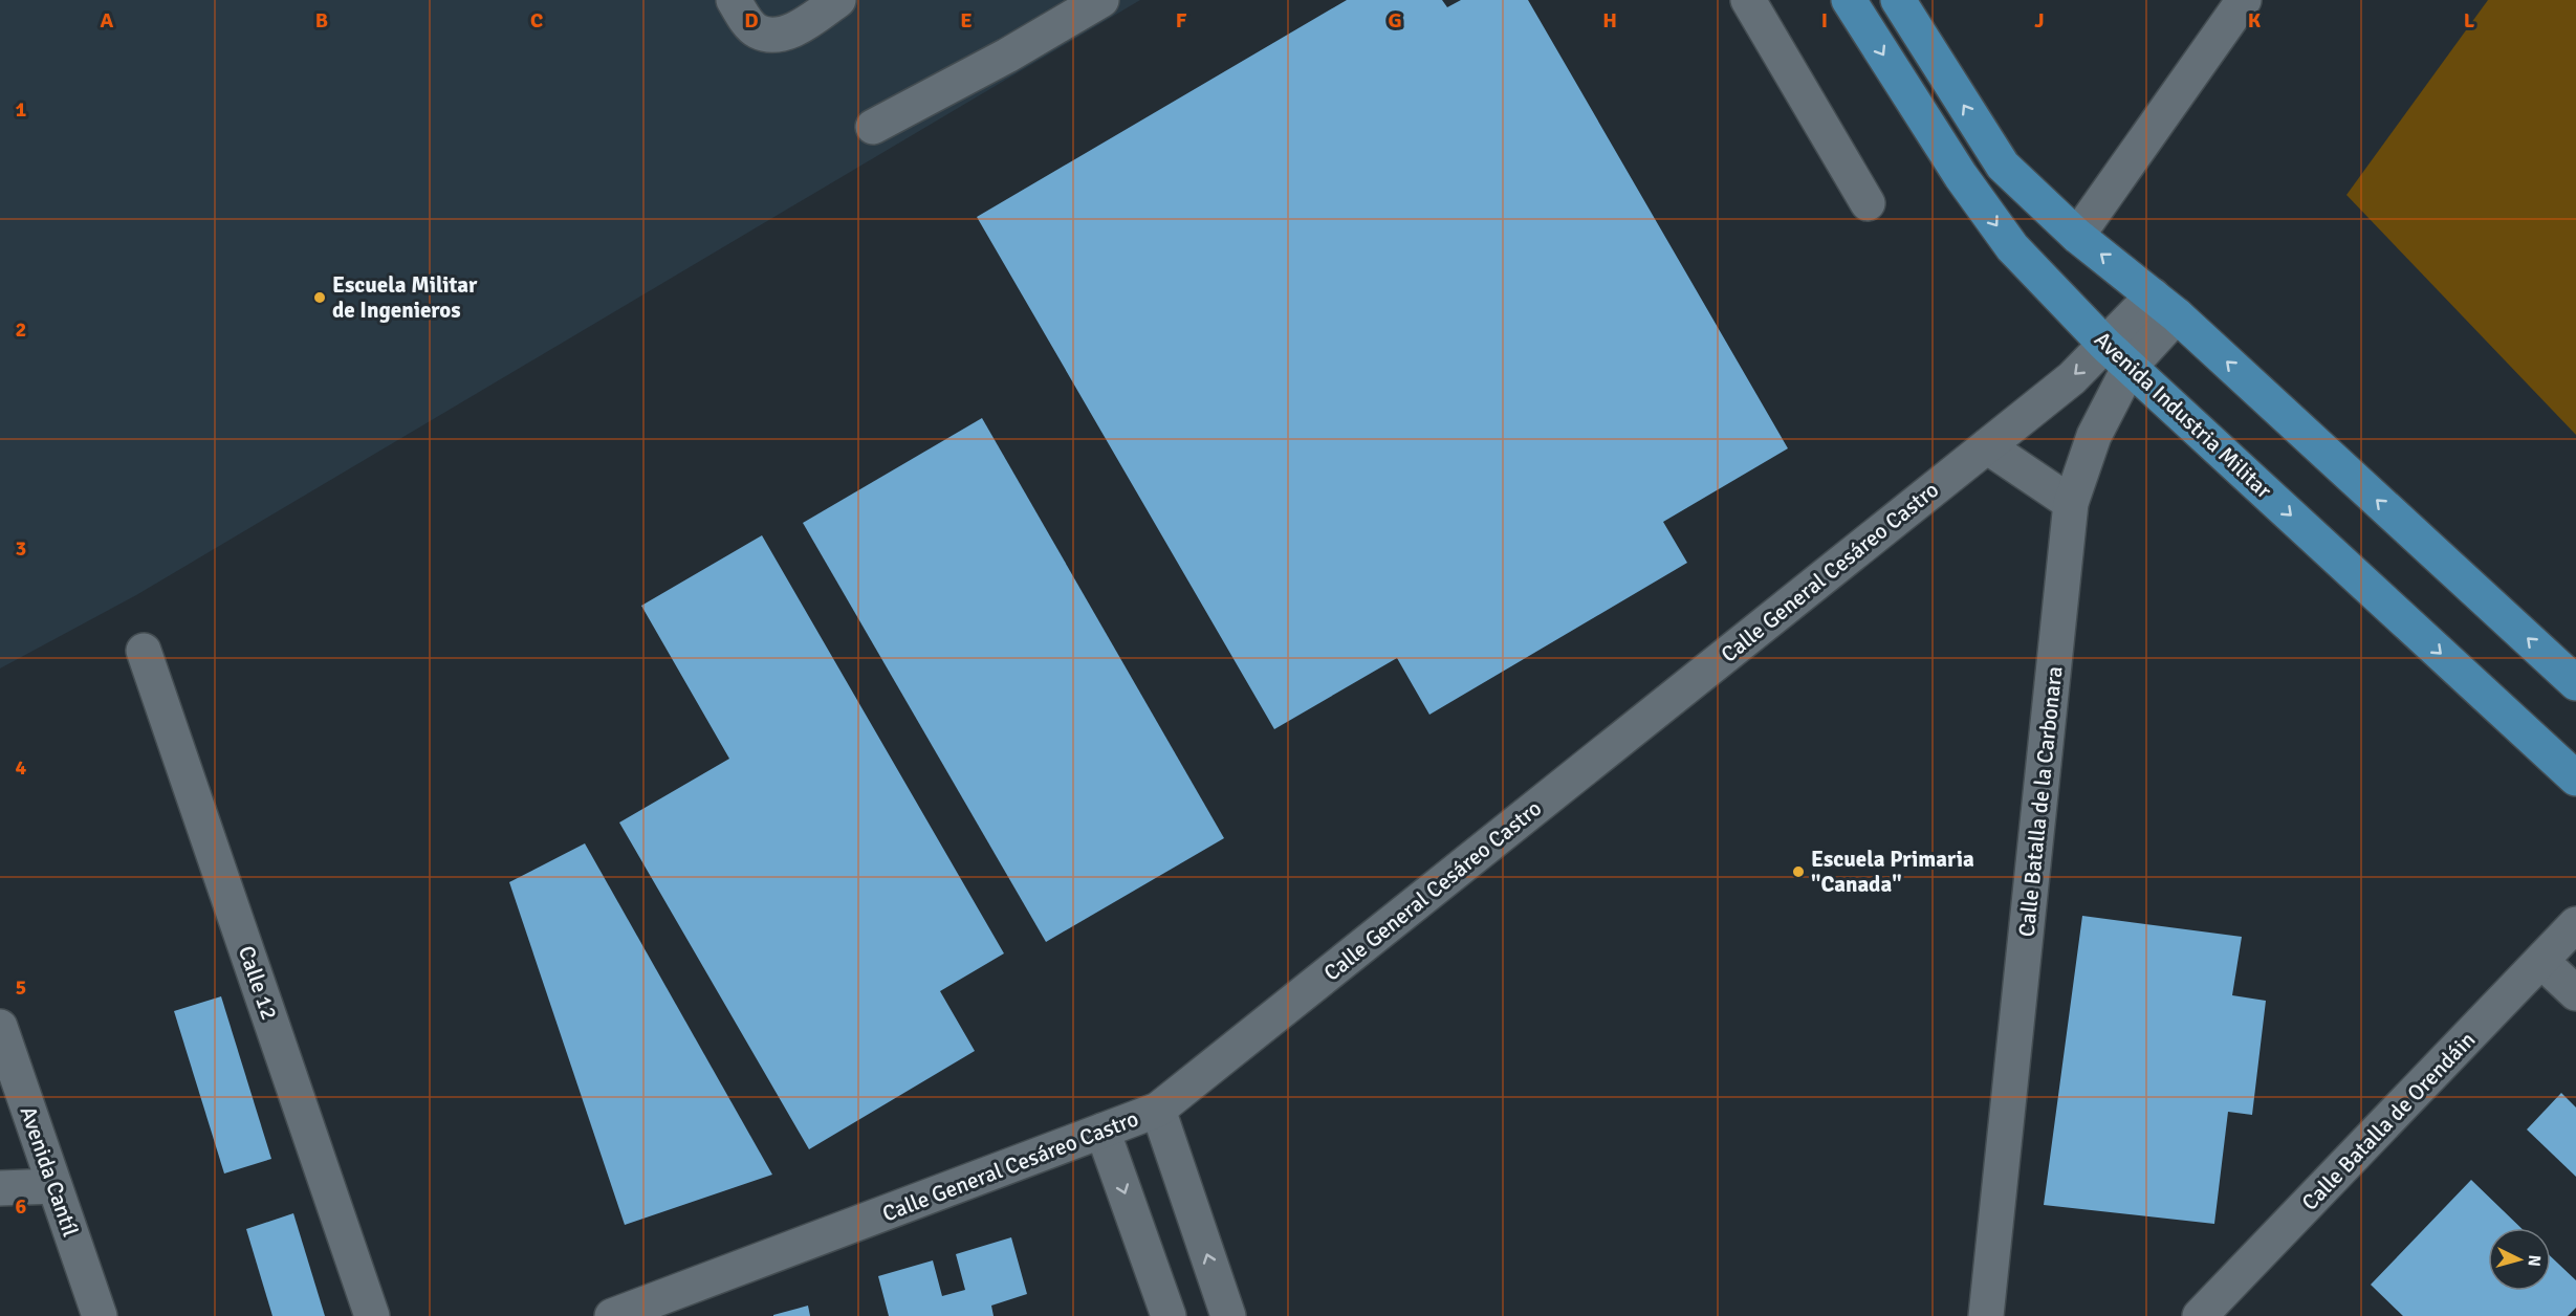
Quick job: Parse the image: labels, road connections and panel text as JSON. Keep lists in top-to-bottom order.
{
  "streets": {
    "main road": ["Avenida Industria Militar"],
    "street": [
      "Calle General Cesáreo Castro",
      "Calle Batalla de la Carbonara",
      "Calle 12",
      "Calle Batalla de Orendáin",
      "Avenida Cantíl"
    ]
  },
  "crossings": [
    ["Avenida Industria Militar", "Calle General Cesáreo Castro"],
    ["Avenida Industria Militar", "Calle Batalla de la Carbonara"],
    ["Calle General Cesáreo Castro", "Calle Batalla de la Carbonara"]
  ],
  "places": ["Escuela Militar de Ingenieros", "Escuela Primaria \"Canada\""],
  "north": "right",
  "grid": {
    "columns": [
      "A",
      "B",
      "C",
      "D",
      "E",
      "F",
      "G",
      "H",
      "I",
      "J",
      "K",
      "L"
    ],
    "rows": [
      "1",
      "2",
      "3",
      "4",
      "5",
      "6"
    ]
  }
}
